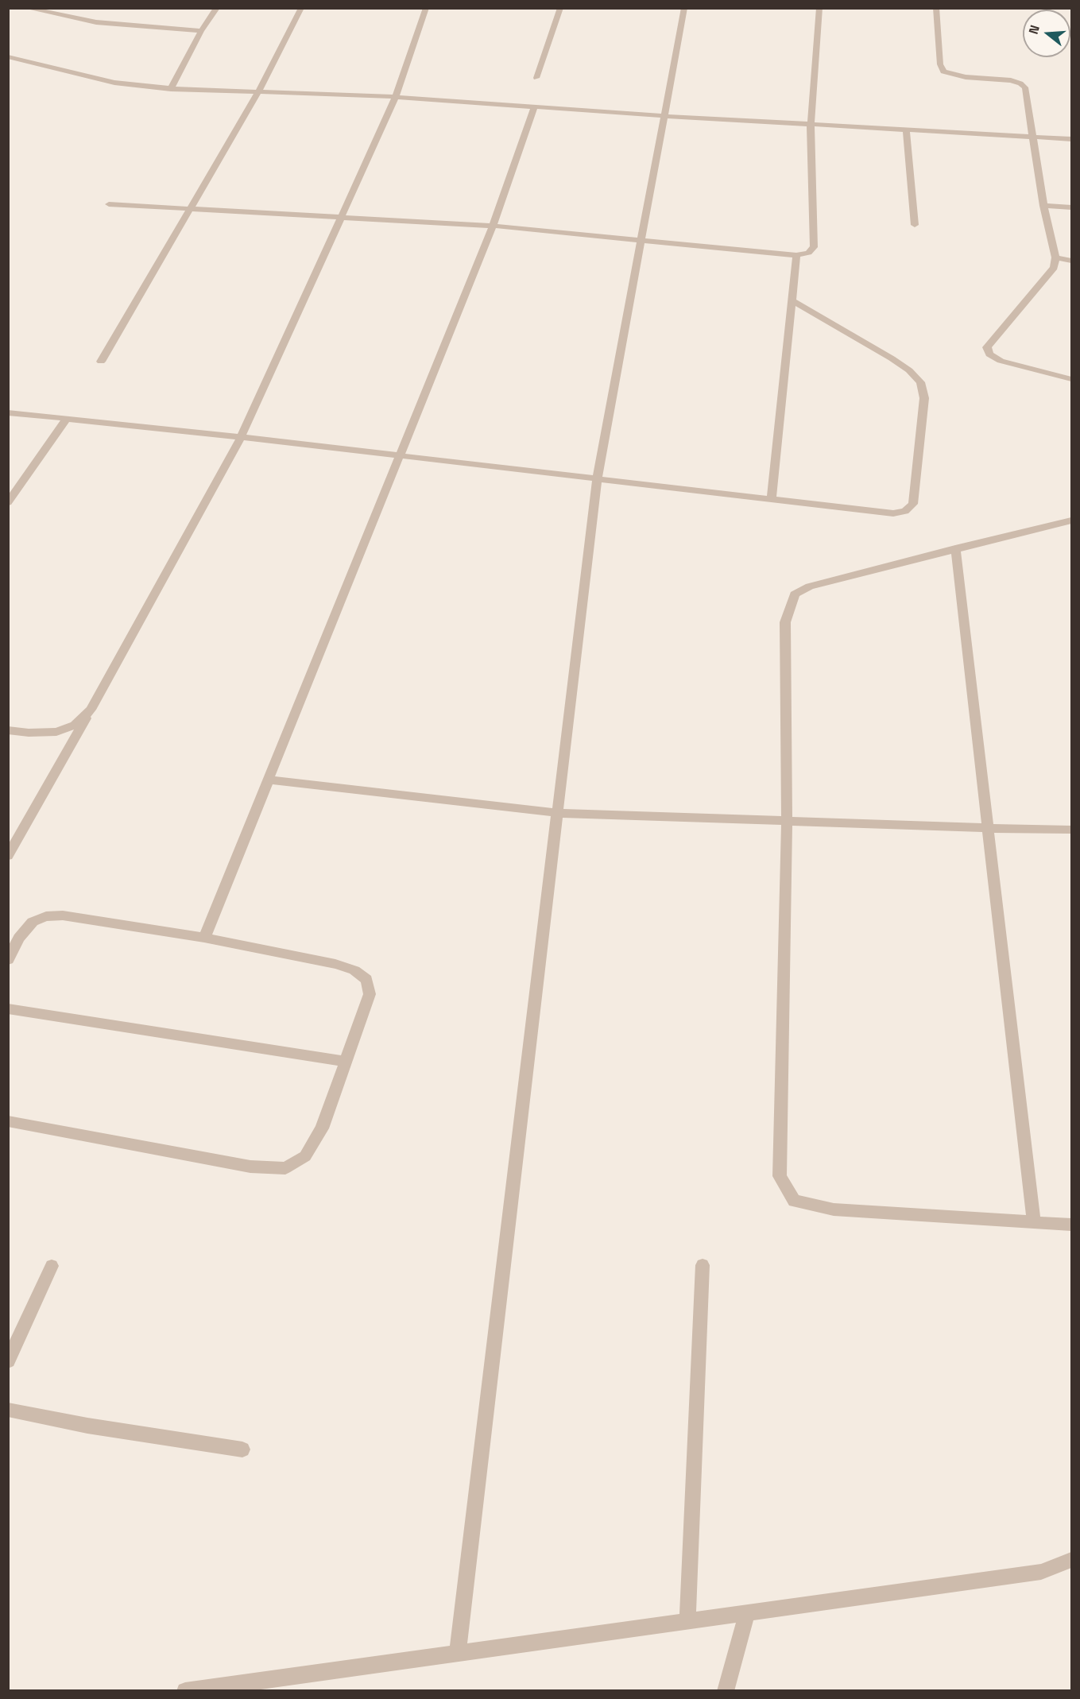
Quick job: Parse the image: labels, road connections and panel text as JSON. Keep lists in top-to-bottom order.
{
  "north": "left"
}
